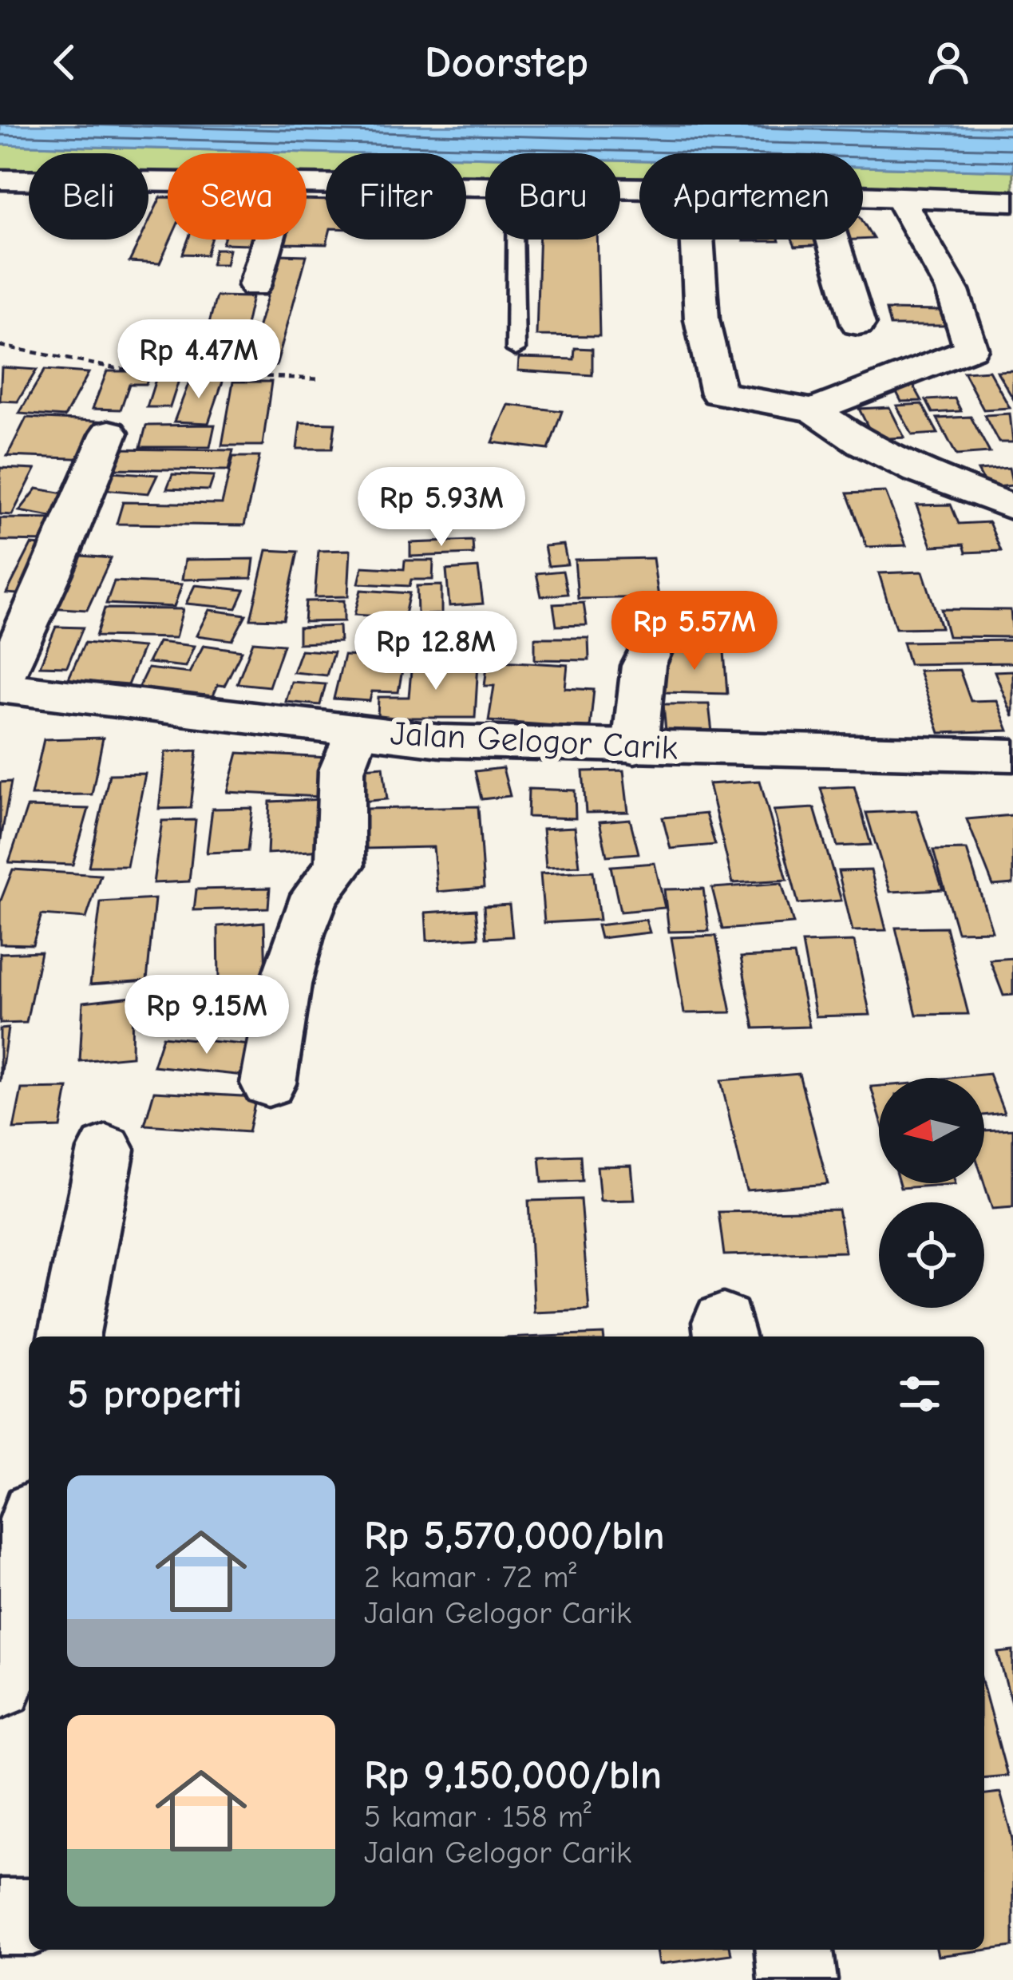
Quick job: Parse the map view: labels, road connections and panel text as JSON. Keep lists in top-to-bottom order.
{
  "streets": {
    "street": ["Jalan Gelogor Carik"]
  },
  "north": "left",
  "page": {
    "header": "Doorstep",
    "chip": [
      "Beli",
      "Sewa",
      "Filter",
      "Baru",
      "Apartemen"
    ],
    "price": [
      "Rp 4.47M",
      "Rp 5.93M",
      "Rp 5.57M",
      "Rp 12.8M",
      "Rp 9.15M"
    ],
    "heading": "5 properti",
    "list": [
      {
        "name": "Rp 5,570,000/bln",
        "note": "2 kamar · 72 m² · Jalan Gelogor Carik"
      },
      {
        "name": "Rp 9,150,000/bln",
        "note": "5 kamar · 158 m² · Jalan Gelogor Carik"
      }
    ]
  }
}
